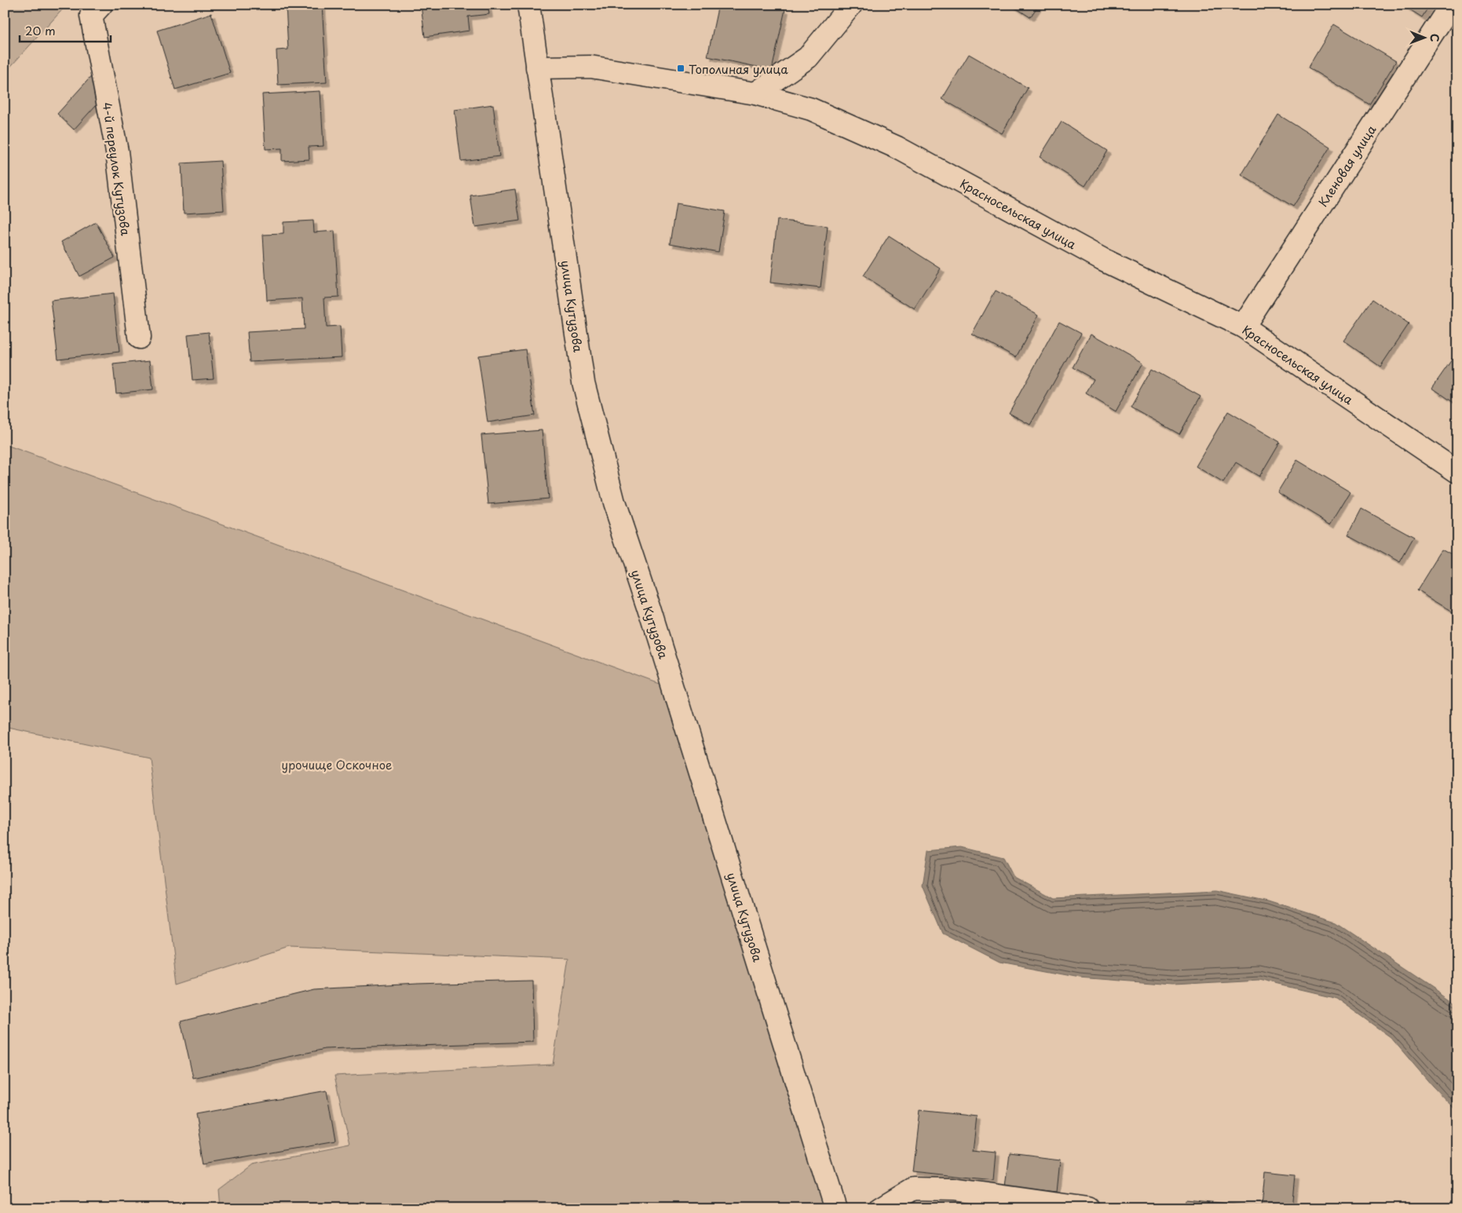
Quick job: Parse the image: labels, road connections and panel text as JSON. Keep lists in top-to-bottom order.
{
  "streets": {
    "street": [
      "Кленовая улица",
      "4-й переулок Кутузова",
      "Красносельская улица",
      "улица Кутузова"
    ]
  },
  "crossings": [
    ["Кленовая улица", "Красносельская улица"],
    ["Красносельская улица", "улица Кутузова"]
  ],
  "parks": ["урочище Оскочное"],
  "places": {
    "transit": ["Тополиная улица"]
  },
  "scale_bar": "20 m",
  "north": "right"
}
